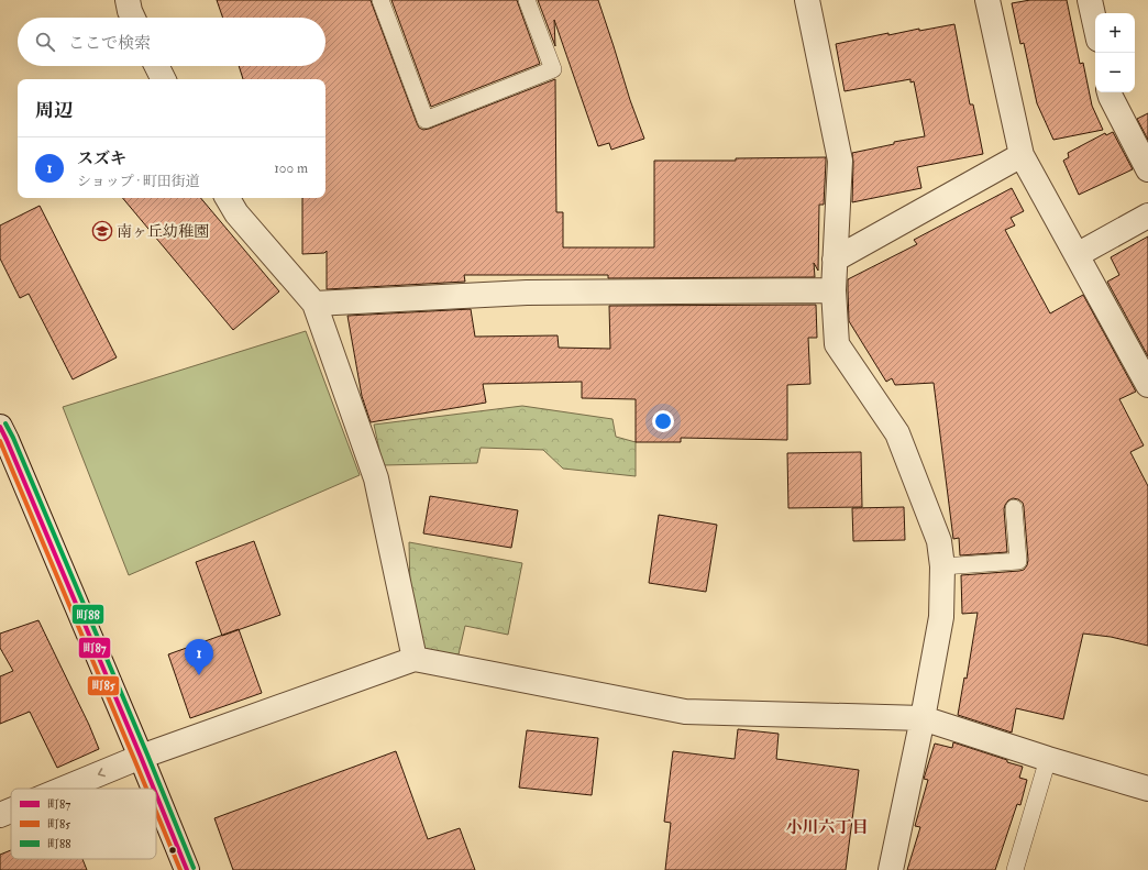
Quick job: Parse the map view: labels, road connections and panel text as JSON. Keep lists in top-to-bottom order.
{
  "districts": ["小川六丁目"],
  "places": {
    "school or university": ["南ヶ丘幼稚園"]
  },
  "lines": ["transit line 町88", "transit line 町87", "transit line 町85"],
  "legend": ["町87", "町85", "町88"],
  "page": {
    "map_buttons": ["+", "−"],
    "search": "ここで検索",
    "heading": "周辺",
    "list": [
      {
        "mark": "1",
        "name": "スズキ",
        "note": "ショップ · 町田街道",
        "value": "100 m"
      }
    ],
    "pins": "1"
  }
}
